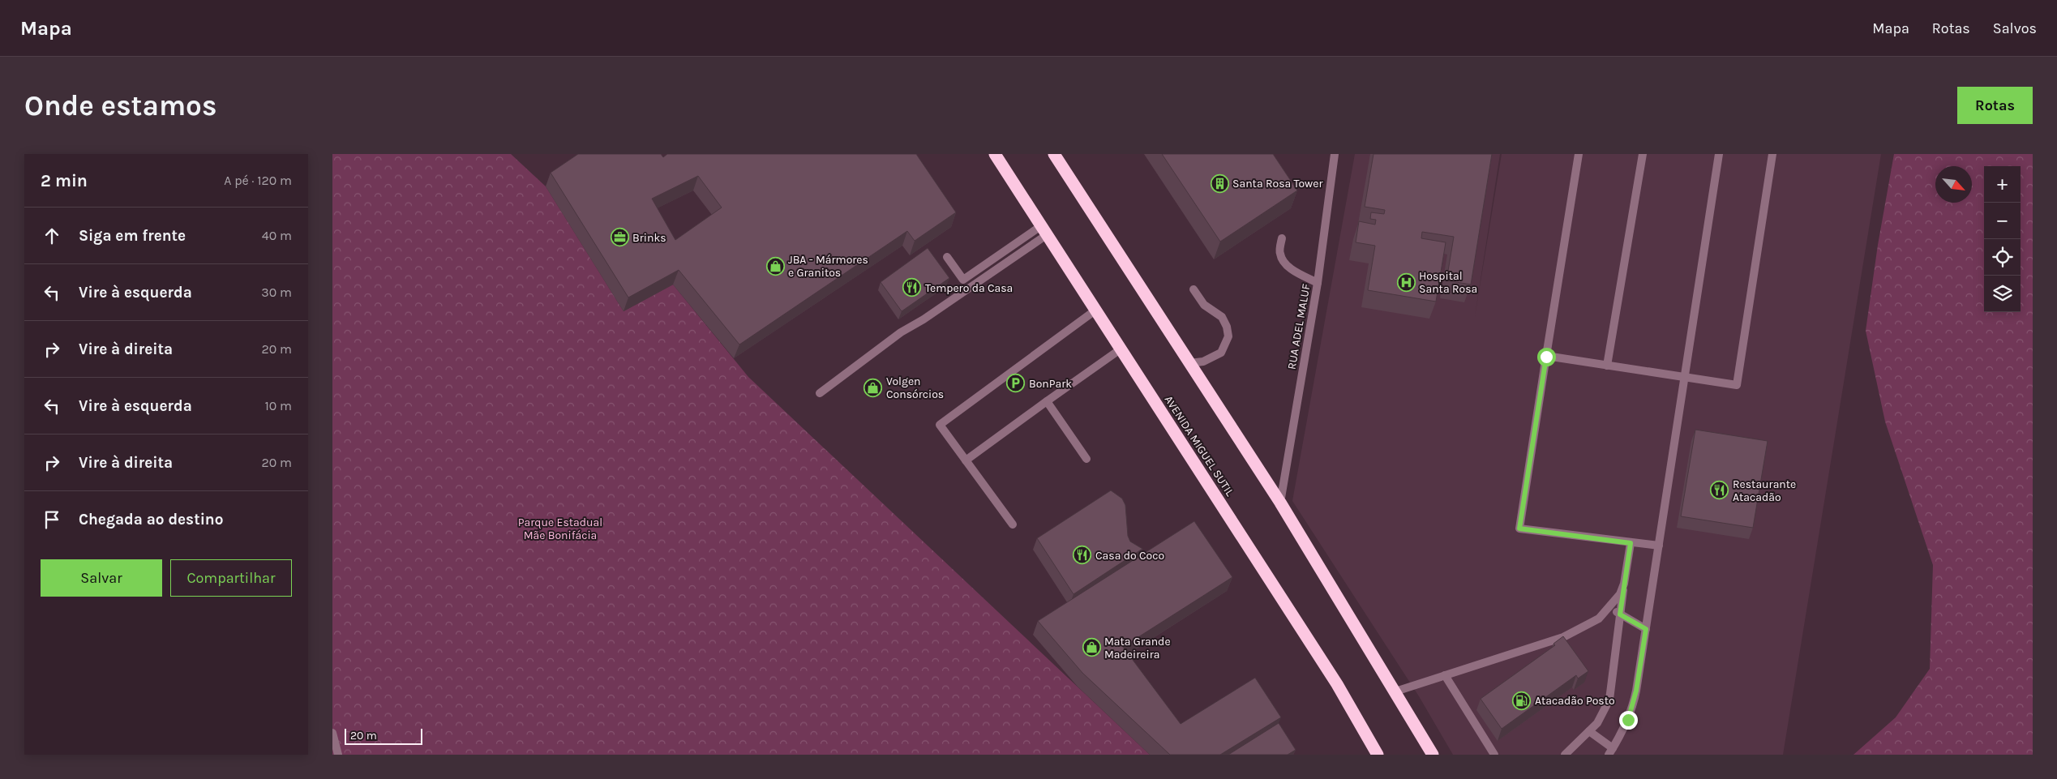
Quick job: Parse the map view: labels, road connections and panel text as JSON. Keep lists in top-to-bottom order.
{
  "streets": {
    "highway": ["AVENIDA MIGUEL SUTIL"],
    "street": ["RUA ADEL MALUF"]
  },
  "parks": ["Parque Estadual Mãe Bonifácia"],
  "places": {
    "building": ["Santa Rosa Tower"],
    "office": ["Brinks"],
    "shop": ["JBA - Mármores e Granitos", "Volgen Consórcios", "Mata Grande Madeireira"],
    "hospital": ["Hospital Santa Rosa"],
    "restaurant": ["Tempero da Casa", "Restaurante Atacadão", "Casa do Coco"],
    "parking": ["BonPark"],
    "fuel station": ["Atacadão Posto"]
  },
  "scale_bar": "20 m",
  "north": "bottom right",
  "page": {
    "header": "Mapa",
    "nav": ["Mapa", "Rotas", "Salvos"],
    "buttons": [
      "Rotas",
      ["Salvar", "Compartilhar"]
    ],
    "title": "Onde estamos",
    "heading": ["2 min", "A pé · 120 m"],
    "map_buttons": ["+", "−"],
    "list": [
      ["Siga em frente", "40 m"],
      ["Vire à esquerda", "30 m"],
      ["Vire à direita", "20 m"],
      ["Vire à esquerda", "10 m"],
      ["Vire à direita", "20 m"],
      "Chegada ao destino"
    ],
    "scale": "20 m"
  }
}
